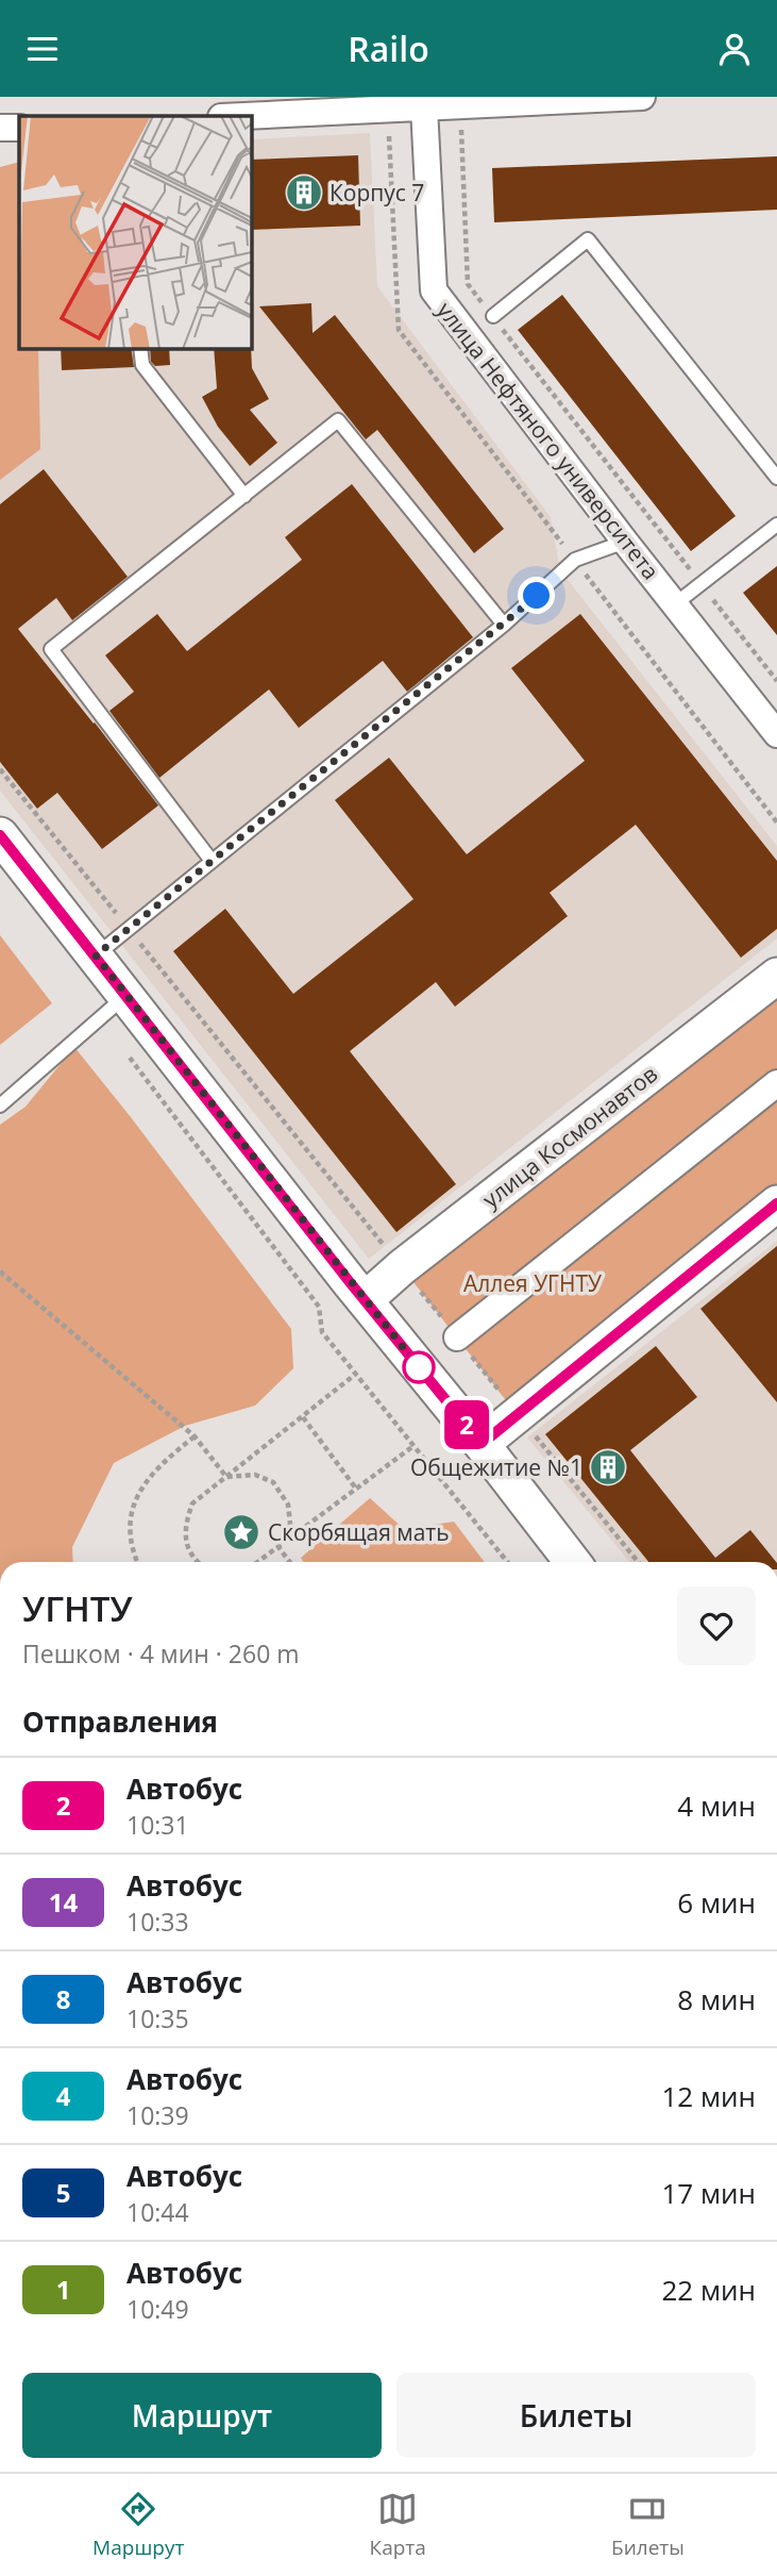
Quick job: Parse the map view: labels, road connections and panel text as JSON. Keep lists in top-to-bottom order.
{
  "streets": {
    "main road": ["улица Космонавтов"],
    "street": ["улица Нефтяного университета"]
  },
  "parks": ["Аллея УГНТУ"],
  "places": {
    "building": ["Корпус 7", "Общежитие №1"],
    "place": ["Скорбящая мать"]
  },
  "lines": ["bus line 2"],
  "page": {
    "header": "Railo",
    "on_map": "2",
    "heading": [
      ["УГНТУ", "Пешком · 4 мин · 260 m"],
      "Отправления"
    ],
    "list": [
      {
        "mark": "2",
        "name": "Автобус",
        "note": "10:31",
        "value": "4 мин"
      },
      {
        "mark": "14",
        "name": "Автобус",
        "note": "10:33",
        "value": "6 мин"
      },
      {
        "mark": "8",
        "name": "Автобус",
        "note": "10:35",
        "value": "8 мин"
      },
      {
        "mark": "4",
        "name": "Автобус",
        "note": "10:39",
        "value": "12 мин"
      },
      {
        "mark": "5",
        "name": "Автобус",
        "note": "10:44",
        "value": "17 мин"
      },
      {
        "mark": "1",
        "name": "Автобус",
        "note": "10:49",
        "value": "22 мин"
      }
    ],
    "buttons": ["Маршрут", "Билеты"],
    "tabs": ["Маршрут", "Карта", "Билеты"]
  }
}
